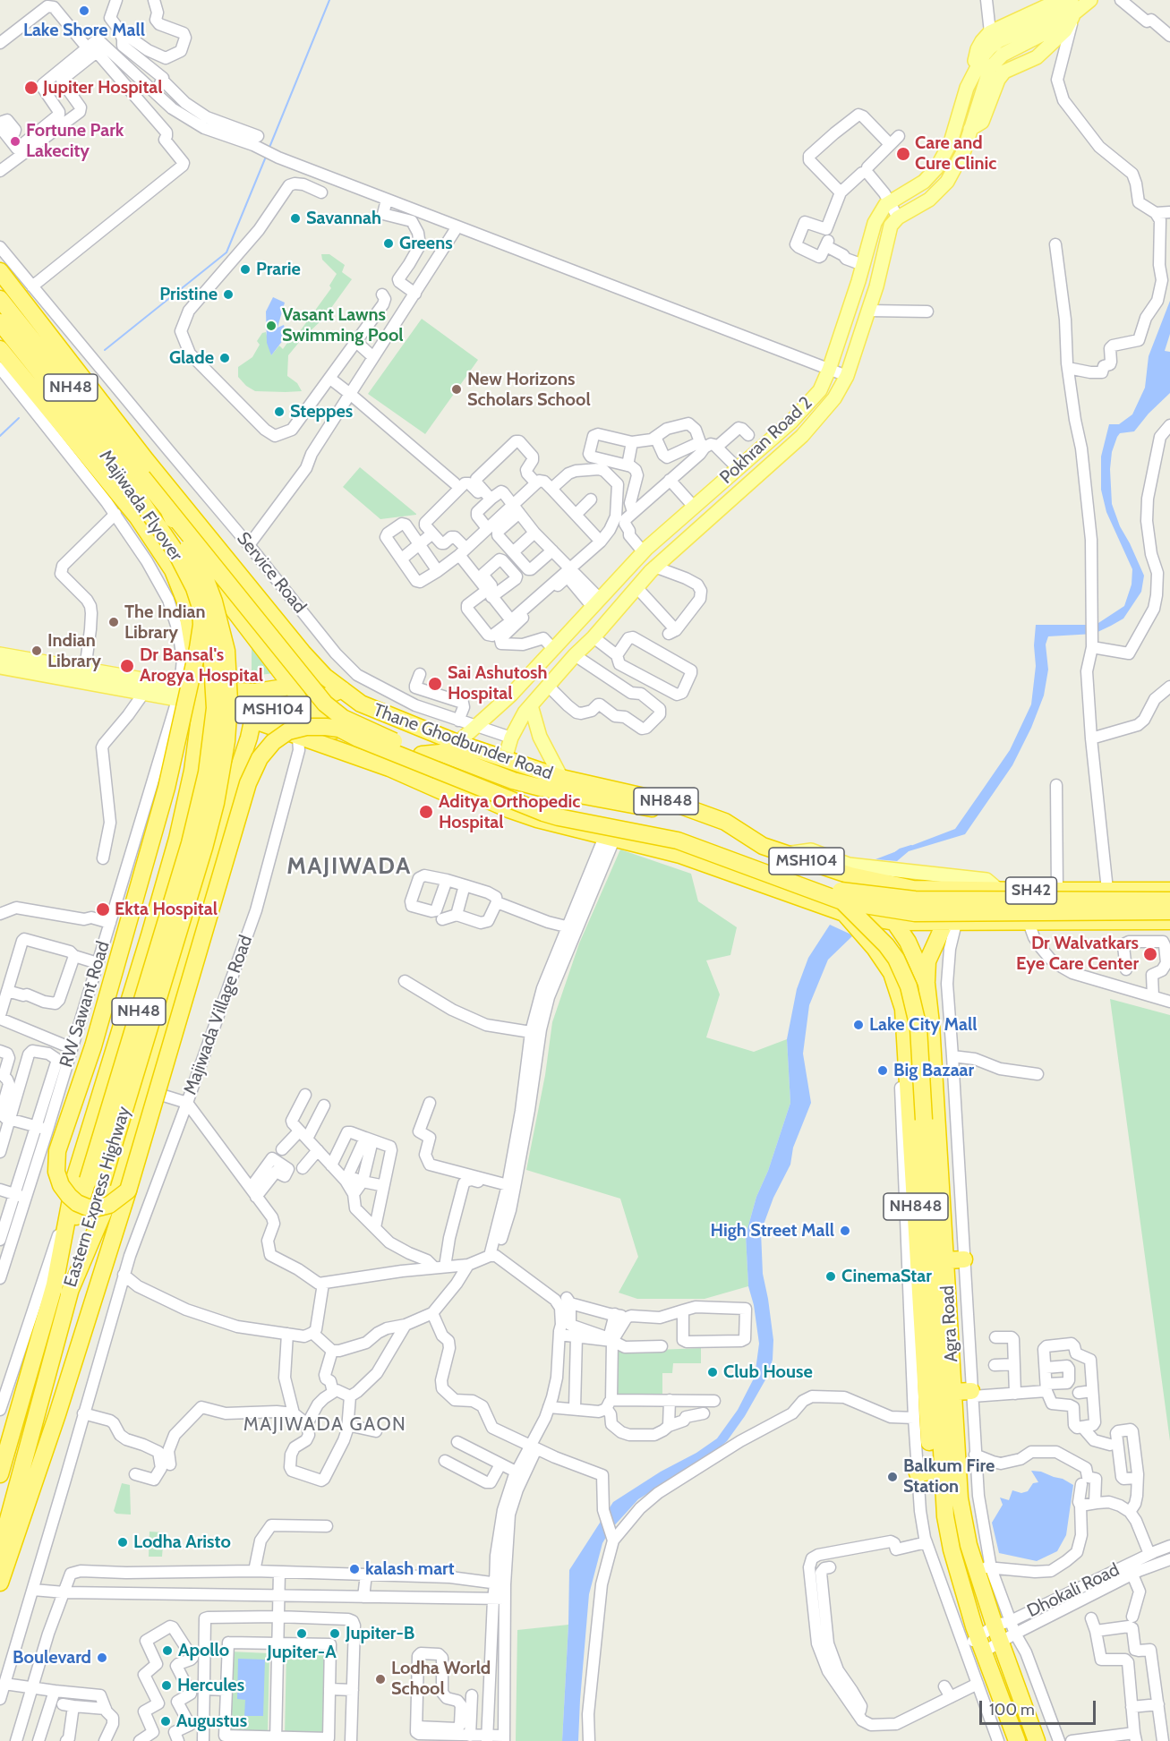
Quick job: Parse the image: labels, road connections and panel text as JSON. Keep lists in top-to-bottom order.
{
  "streets": {
    "highway": [
      "NH48",
      "Majiwada Flyover",
      "MSH104",
      "Thane Ghodbunder Road",
      "NH848",
      "SH42",
      "Eastern Express Highway",
      "Agra Road"
    ],
    "main road": ["Pokhran Road 2"],
    "street": [
      "Service Road",
      "RW Sawant Road",
      "Majiwada Village Road",
      "Dhokali Road"
    ]
  },
  "crossings": [
    ["Pokhran Road 2", "Service Road"],
    ["Pokhran Road 2", "Thane Ghodbunder Road"],
    ["Majiwada Flyover", "Eastern Express Highway"],
    ["MSH104", "Thane Ghodbunder Road"],
    ["MSH104", "Majiwada Village Road"],
    ["Thane Ghodbunder Road", "SH42"],
    ["Thane Ghodbunder Road", "Majiwada Village Road"],
    ["Thane Ghodbunder Road", "Agra Road"],
    ["NH848", "Agra Road"],
    ["NH848", "Dhokali Road"],
    ["SH42", "Agra Road"],
    ["Agra Road", "Dhokali Road"]
  ],
  "districts": ["MAJIWADA", "MAJIWADA GAON"],
  "places": [
    "Lake Shore Mall",
    "Jupiter Hospital",
    "Fortune Park Lakecity",
    "Care and Cure Clinic",
    "Savannah",
    "Greens",
    "Prarie",
    "Pristine",
    "Vasant Lawns Swimming Pool",
    "Glade",
    "New Horizons Scholars School",
    "Steppes",
    "The Indian Library",
    "Indian Library",
    "Dr Bansal's Arogya Hospital",
    "Sai Ashutosh Hospital",
    "Aditya Orthopedic Hospital",
    "Ekta Hospital",
    "Dr Walvatkars Eye Care Center",
    "Lake City Mall",
    "Big Bazaar",
    "High Street Mall",
    "CinemaStar",
    "Club House",
    "Balkum Fire Station",
    "Lodha Aristo",
    "kalash mart",
    "Jupiter-A",
    "Jupiter-B",
    "Apollo",
    "Boulevard",
    "Lodha World School",
    "Hercules",
    "Augustus"
  ],
  "scale_bar": "100 m"
}
